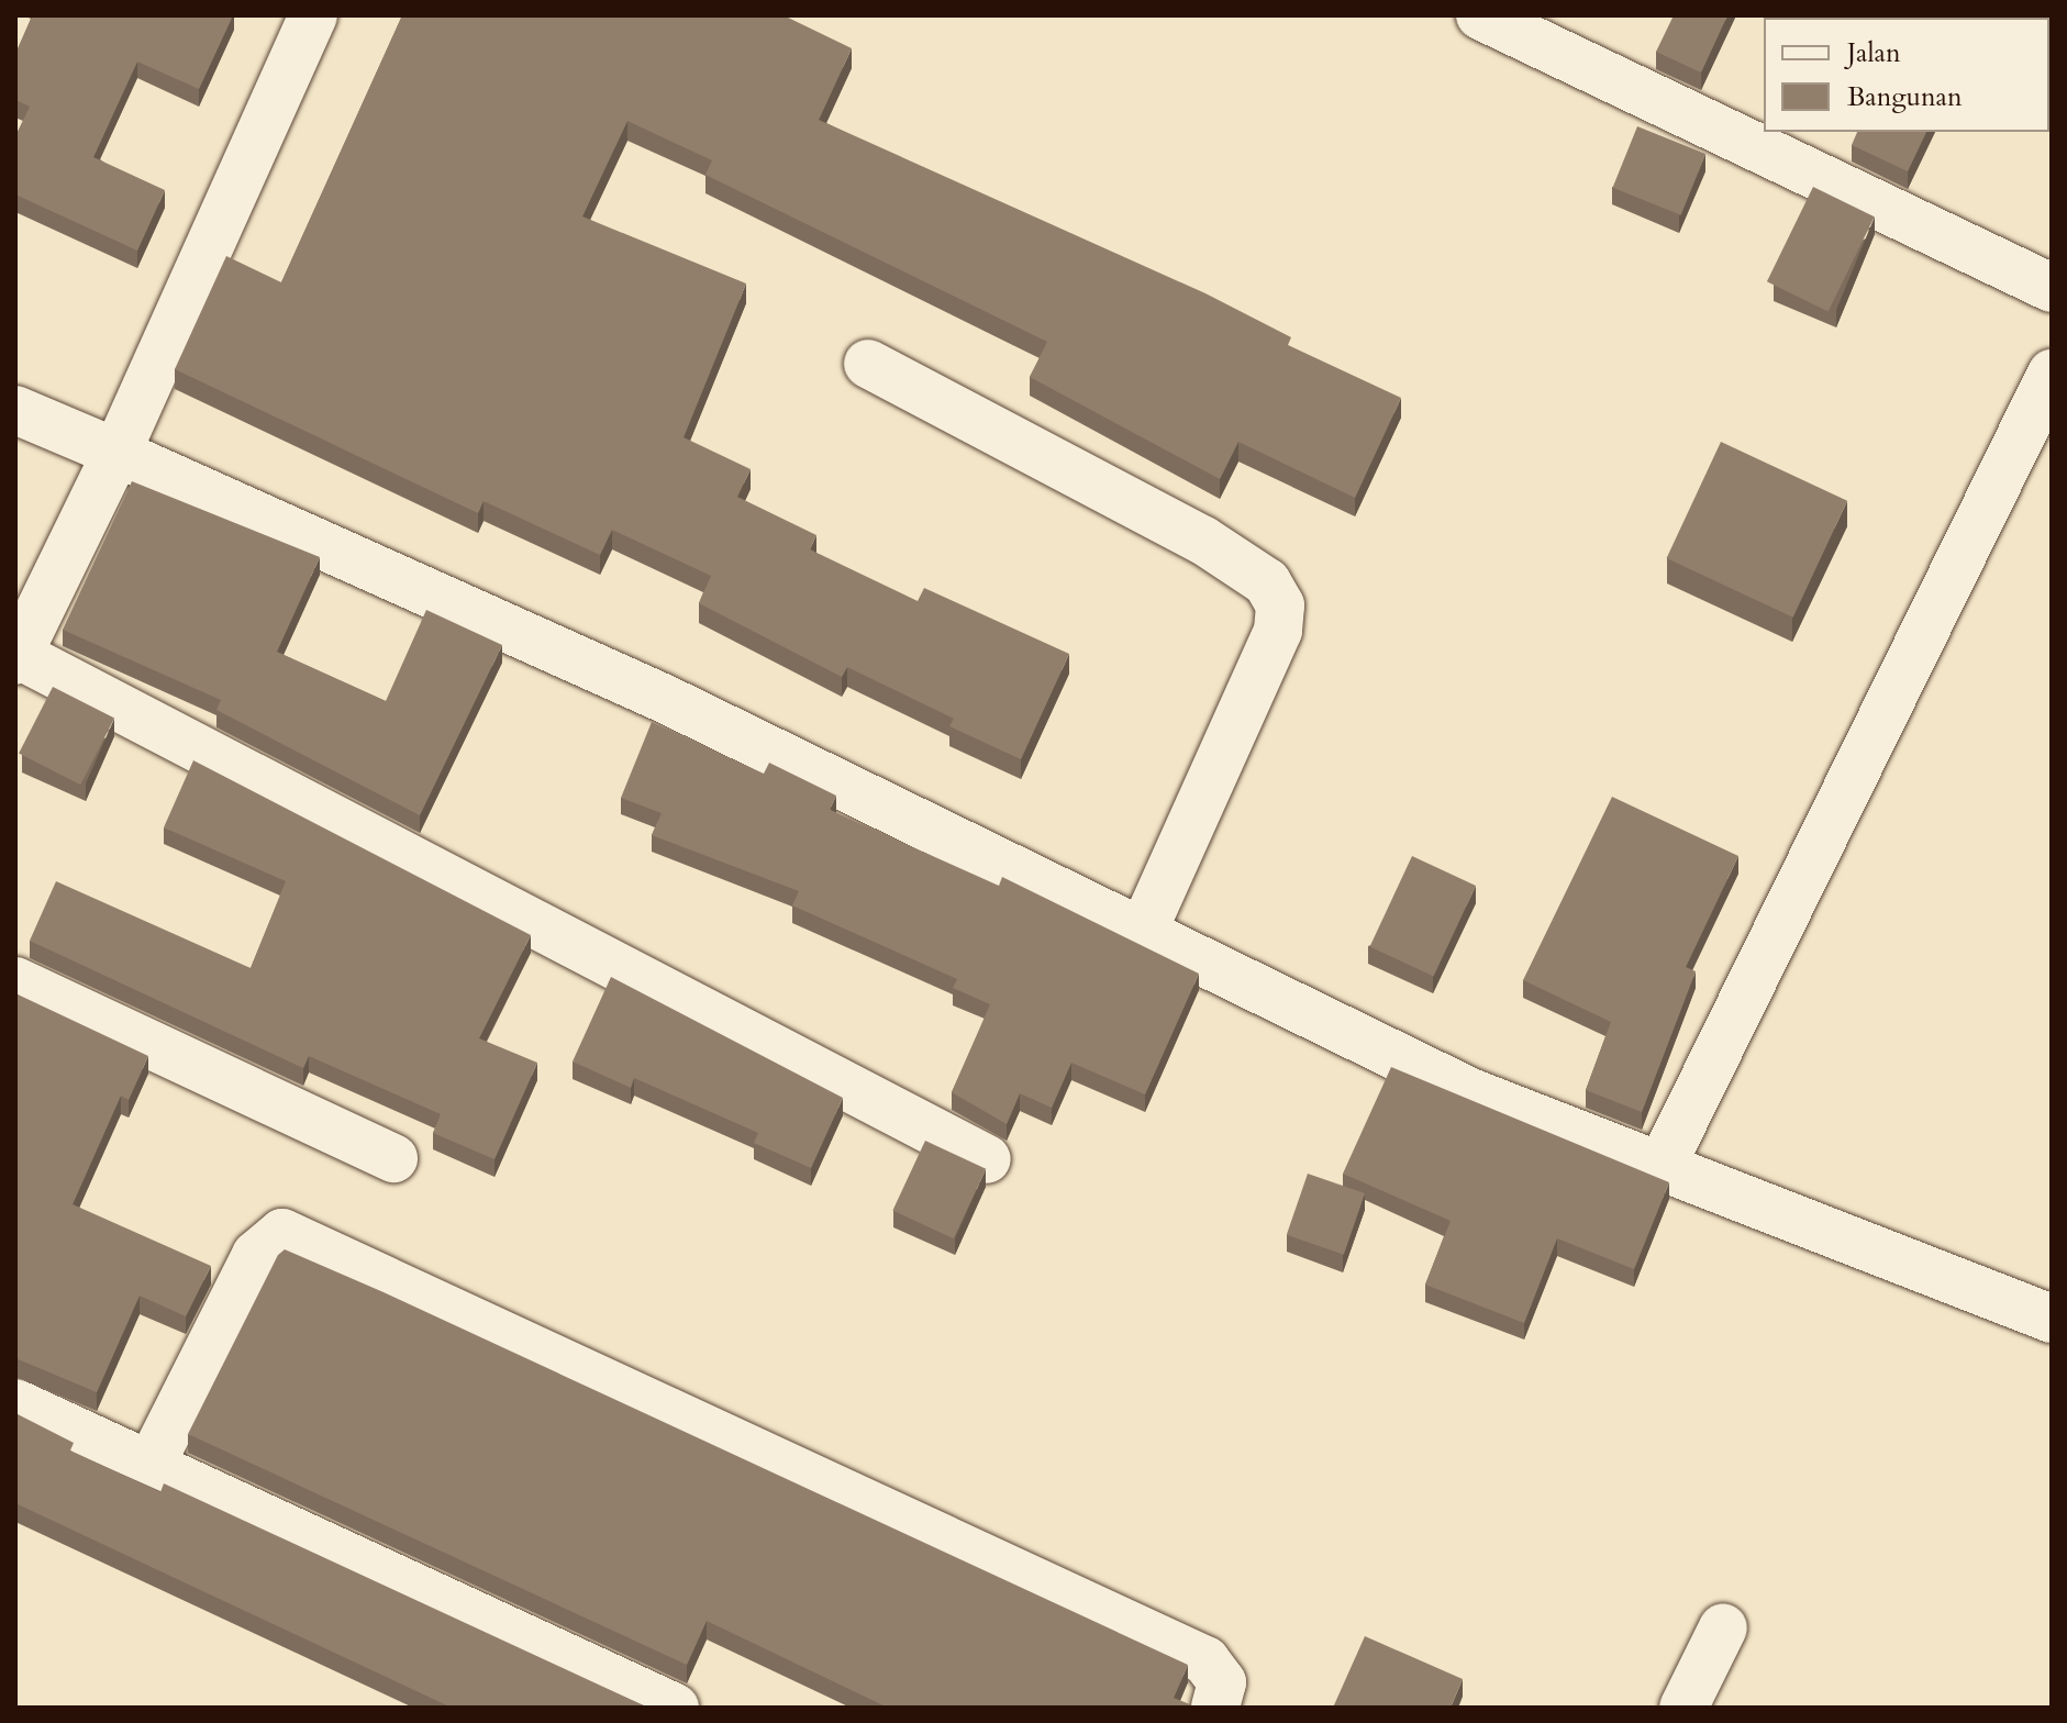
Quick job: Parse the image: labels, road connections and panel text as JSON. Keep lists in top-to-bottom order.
{
  "legend": ["Jalan", "Bangunan"]
}
